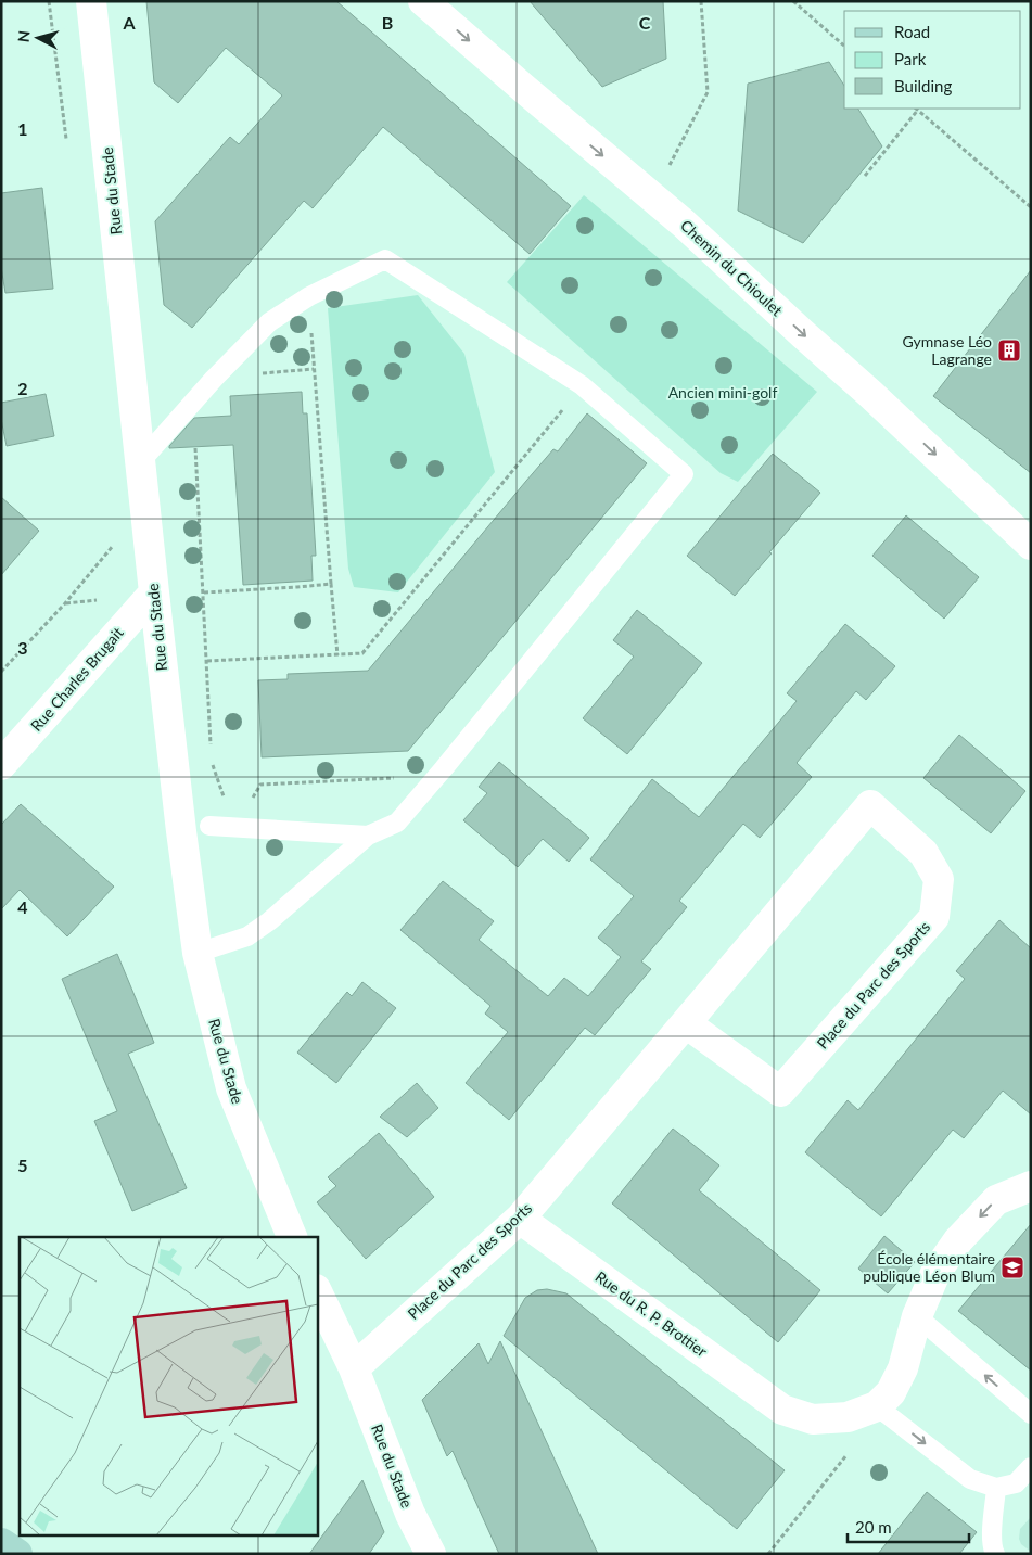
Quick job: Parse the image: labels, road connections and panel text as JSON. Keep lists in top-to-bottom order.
{
  "streets": {
    "street": [
      "Rue du Stade",
      "Chemin du Chioulet",
      "Rue Charles Brugait",
      "Place du Parc des Sports",
      "Rue du R. P. Brottier"
    ]
  },
  "crossings": [
    ["Rue du Stade", "Rue Charles Brugait"],
    ["Rue du Stade", "Place du Parc des Sports"],
    ["Place du Parc des Sports", "Rue du R. P. Brottier"]
  ],
  "one_way": ["Chemin du Chioulet"],
  "parks": ["Ancien mini-golf"],
  "places": {
    "building": ["Gymnase Léo Lagrange"],
    "school or university": ["École élémentaire publique Léon Blum"]
  },
  "legend": ["Road", "Park", "Building"],
  "scale_bar": "20 m",
  "north": "left",
  "grid": {
    "columns": ["A", "B", "C"],
    "rows": [
      "1",
      "2",
      "3",
      "4",
      "5"
    ]
  }
}
